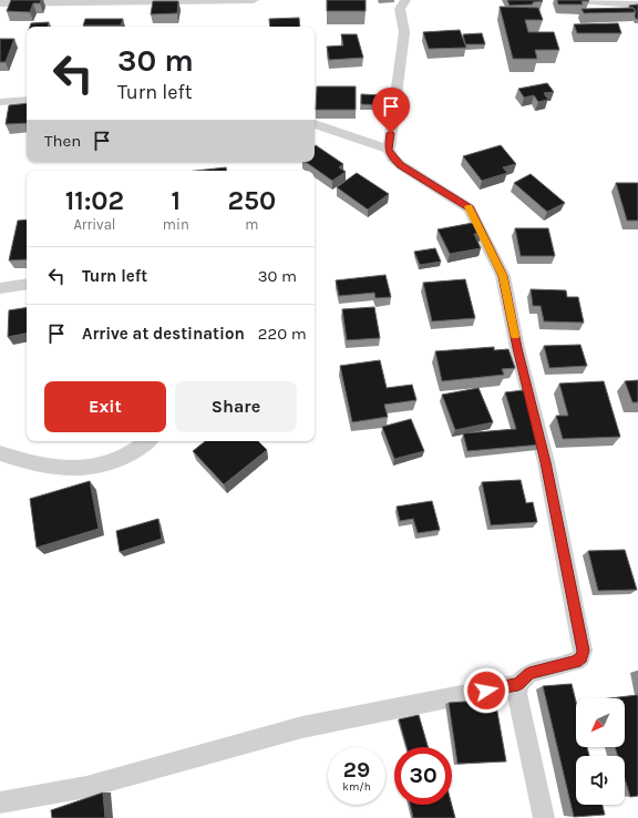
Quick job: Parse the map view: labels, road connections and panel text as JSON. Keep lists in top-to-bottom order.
{
  "north": "bottom left",
  "page": {
    "turn": ["30 m", "Turn left"],
    "then": "Then",
    "eta": [
      "11:02",
      "Arrival",
      "1",
      "min",
      "250",
      "m"
    ],
    "list": [
      {
        "name": "Turn left",
        "value": "30 m"
      },
      {
        "name": "Arrive at destination",
        "value": "220 m"
      }
    ],
    "buttons": ["Exit", "Share"],
    "speed": "29 km/h",
    "limit": "30"
  }
}
